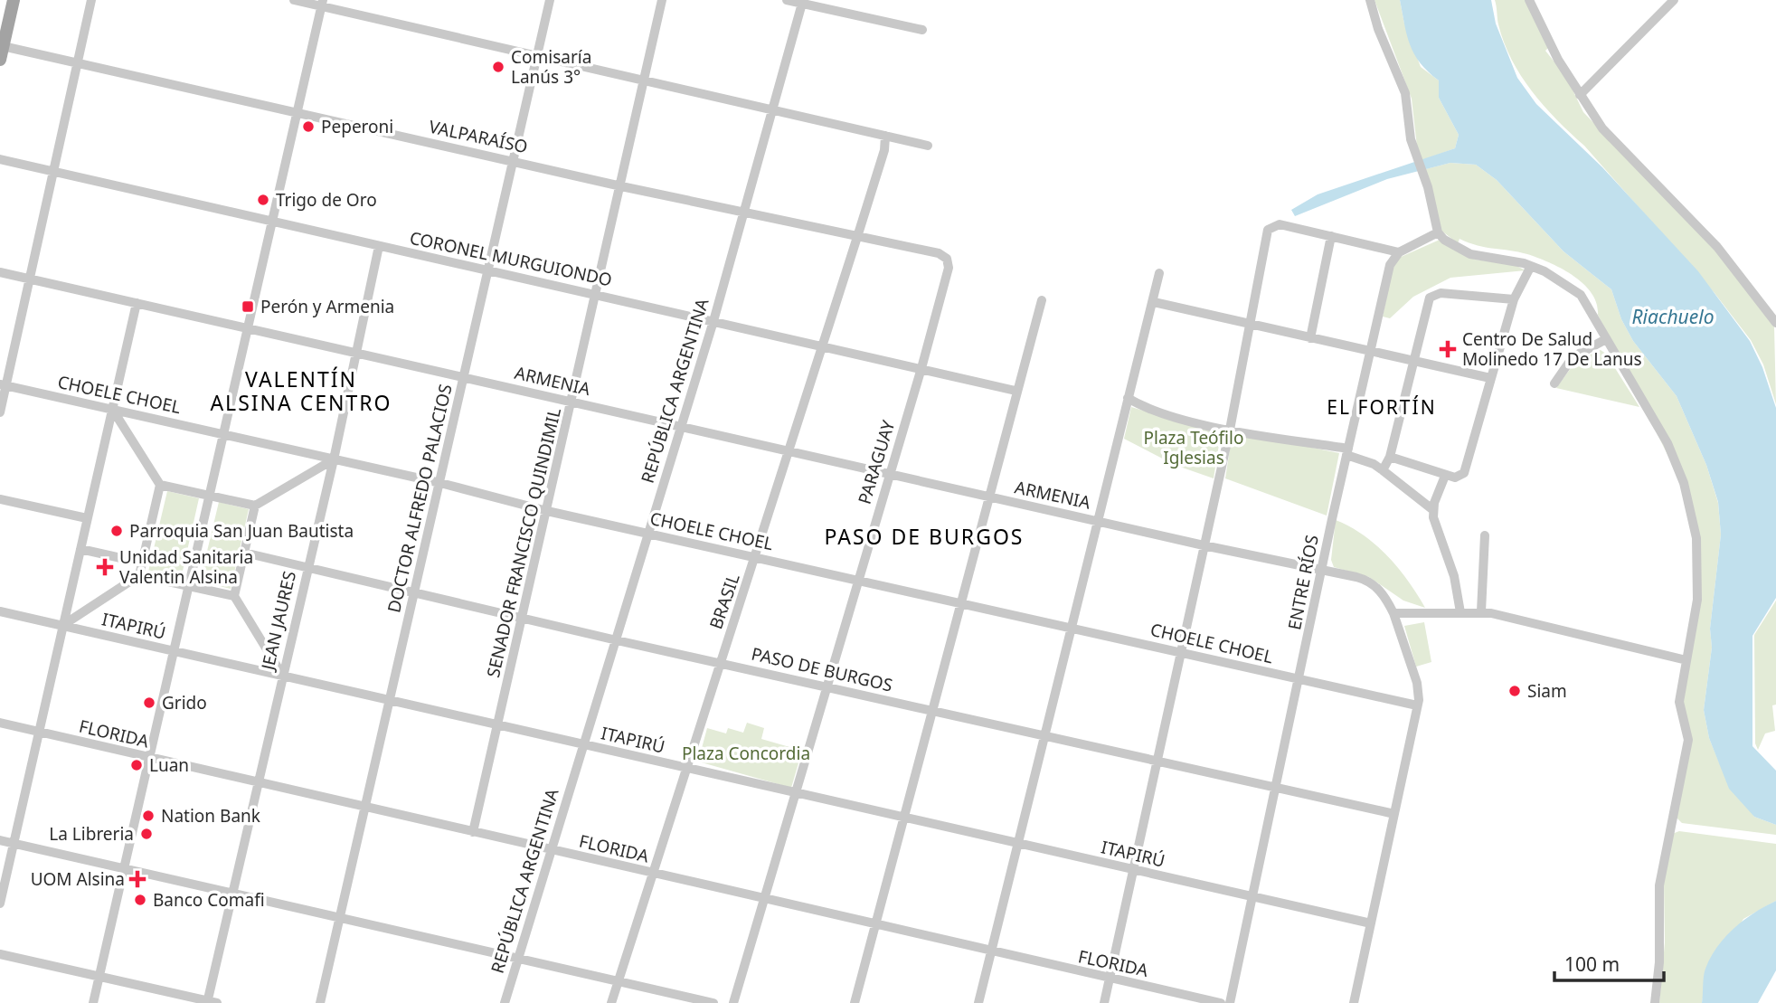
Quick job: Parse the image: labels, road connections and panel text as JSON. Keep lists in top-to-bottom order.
{
  "streets": {
    "street": [
      "VALPARAÍSO",
      "CORONEL MURGUIONDO",
      "ARMENIA",
      "REPÚBLICA ARGENTINA",
      "CHOELE CHOEL",
      "PARAGUAY",
      "DOCTOR ALFREDO PALACIOS",
      "SENADOR FRANCISCO QUINDIMIL",
      "ENTRE RÍOS",
      "BRASIL",
      "JEAN JAURES",
      "ITAPIRÚ",
      "PASO DE BURGOS",
      "FLORIDA"
    ]
  },
  "crossings": [
    ["VALPARAÍSO", "REPÚBLICA ARGENTINA"],
    ["VALPARAÍSO", "PARAGUAY"],
    ["VALPARAÍSO", "DOCTOR ALFREDO PALACIOS"],
    ["VALPARAÍSO", "SENADOR FRANCISCO QUINDIMIL"],
    ["VALPARAÍSO", "BRASIL"],
    ["CORONEL MURGUIONDO", "REPÚBLICA ARGENTINA"],
    ["CORONEL MURGUIONDO", "PARAGUAY"],
    ["CORONEL MURGUIONDO", "DOCTOR ALFREDO PALACIOS"],
    ["CORONEL MURGUIONDO", "SENADOR FRANCISCO QUINDIMIL"],
    ["CORONEL MURGUIONDO", "BRASIL"],
    ["CORONEL MURGUIONDO", "JEAN JAURES"],
    ["ARMENIA", "REPÚBLICA ARGENTINA"],
    ["ARMENIA", "CHOELE CHOEL"],
    ["ARMENIA", "PARAGUAY"],
    ["ARMENIA", "DOCTOR ALFREDO PALACIOS"],
    ["ARMENIA", "SENADOR FRANCISCO QUINDIMIL"],
    ["ARMENIA", "ENTRE RÍOS"],
    ["ARMENIA", "BRASIL"],
    ["ARMENIA", "JEAN JAURES"],
    ["ARMENIA", "ITAPIRÚ"],
    ["ARMENIA", "PASO DE BURGOS"],
    ["REPÚBLICA ARGENTINA", "CHOELE CHOEL"],
    ["REPÚBLICA ARGENTINA", "ITAPIRÚ"],
    ["REPÚBLICA ARGENTINA", "PASO DE BURGOS"],
    ["REPÚBLICA ARGENTINA", "FLORIDA"],
    ["CHOELE CHOEL", "PARAGUAY"],
    ["CHOELE CHOEL", "DOCTOR ALFREDO PALACIOS"],
    ["CHOELE CHOEL", "SENADOR FRANCISCO QUINDIMIL"],
    ["CHOELE CHOEL", "ENTRE RÍOS"],
    ["CHOELE CHOEL", "BRASIL"],
    ["CHOELE CHOEL", "JEAN JAURES"],
    ["PARAGUAY", "ITAPIRÚ"],
    ["PARAGUAY", "PASO DE BURGOS"],
    ["PARAGUAY", "FLORIDA"],
    ["DOCTOR ALFREDO PALACIOS", "ITAPIRÚ"],
    ["DOCTOR ALFREDO PALACIOS", "PASO DE BURGOS"],
    ["DOCTOR ALFREDO PALACIOS", "FLORIDA"],
    ["SENADOR FRANCISCO QUINDIMIL", "ITAPIRÚ"],
    ["SENADOR FRANCISCO QUINDIMIL", "PASO DE BURGOS"],
    ["SENADOR FRANCISCO QUINDIMIL", "FLORIDA"],
    ["ENTRE RÍOS", "ITAPIRÚ"],
    ["ENTRE RÍOS", "PASO DE BURGOS"],
    ["BRASIL", "ITAPIRÚ"],
    ["BRASIL", "PASO DE BURGOS"],
    ["BRASIL", "FLORIDA"],
    ["JEAN JAURES", "ITAPIRÚ"],
    ["JEAN JAURES", "PASO DE BURGOS"],
    ["JEAN JAURES", "FLORIDA"]
  ],
  "districts": ["VALENTÍN ALSINA CENTRO", "EL FORTÍN", "PASO DE BURGOS"],
  "water": ["Riachuelo"],
  "parks": ["Plaza Teófilo Iglesias", "Plaza Concordia"],
  "places": {
    "other": [
      "Comisaría Lanús 3°",
      "Peperoni",
      "Trigo de Oro",
      "Parroquia San Juan Bautista",
      "Siam",
      "Grido",
      "Luan",
      "Nation Bank",
      "La Libreria",
      "Banco Comafi"
    ],
    "transit": ["Perón y Armenia"],
    "health": ["Centro De Salud Molinedo 17 De Lanus", "Unidad Sanitaria Valentin Alsina", "UOM Alsina"]
  },
  "scale_bar": "100 m"
}
